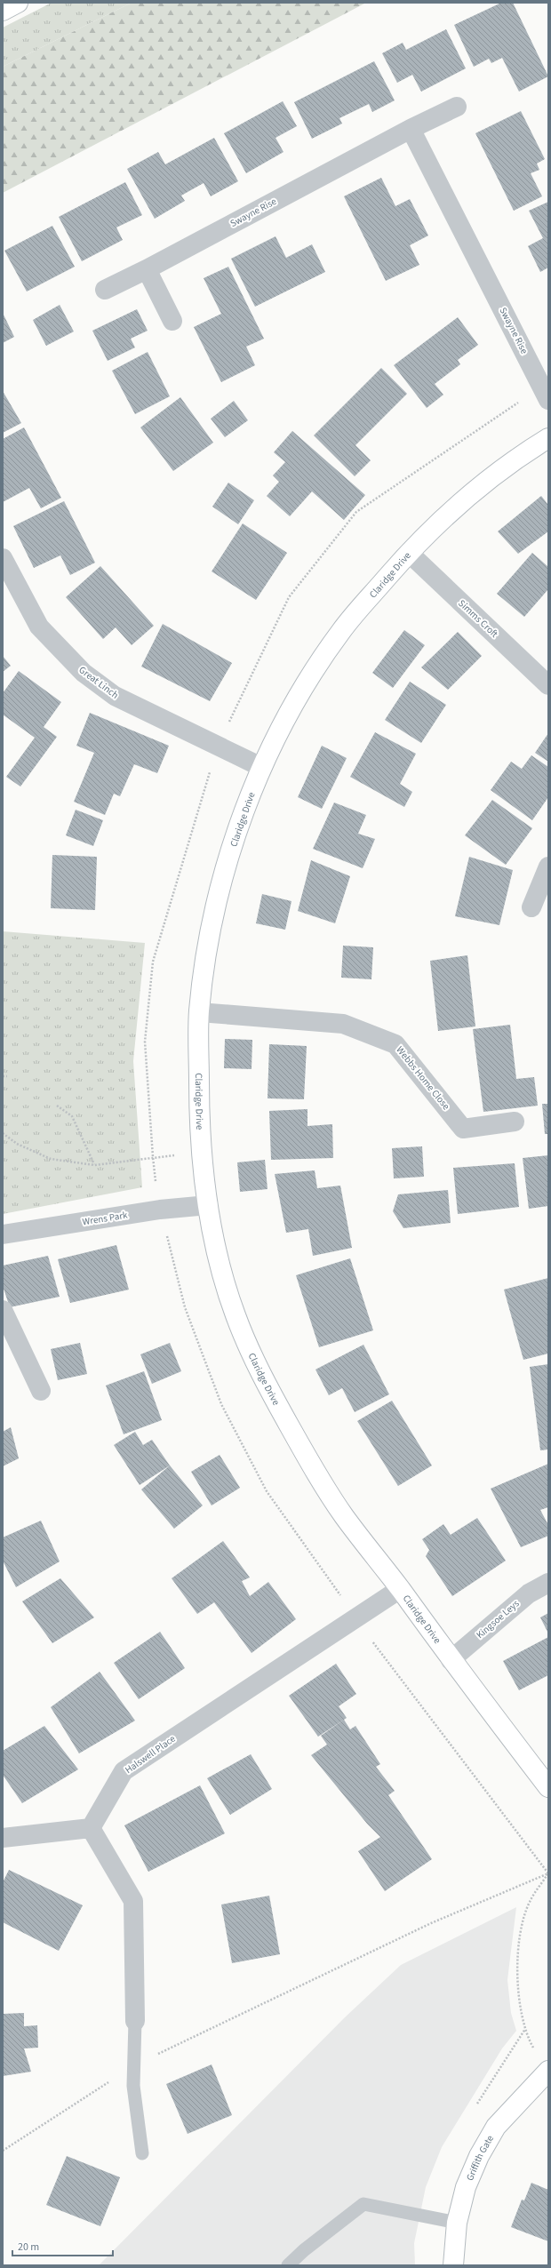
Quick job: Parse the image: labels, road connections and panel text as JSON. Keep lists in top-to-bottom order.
{
  "streets": {
    "street": [
      "Swayne Rise",
      "Claridge Drive",
      "Simms Croft",
      "Great Linch",
      "Webbs Home Close",
      "Wrens Park",
      "Kingsoe Leys",
      "Halswell Place",
      "Griffith Gate"
    ]
  },
  "crossings": [
    ["Claridge Drive", "Simms Croft"],
    ["Claridge Drive", "Great Linch"],
    ["Claridge Drive", "Webbs Home Close"],
    ["Claridge Drive", "Wrens Park"],
    ["Claridge Drive", "Kingsoe Leys"],
    ["Claridge Drive", "Halswell Place"]
  ],
  "scale_bar": "20 m"
}
